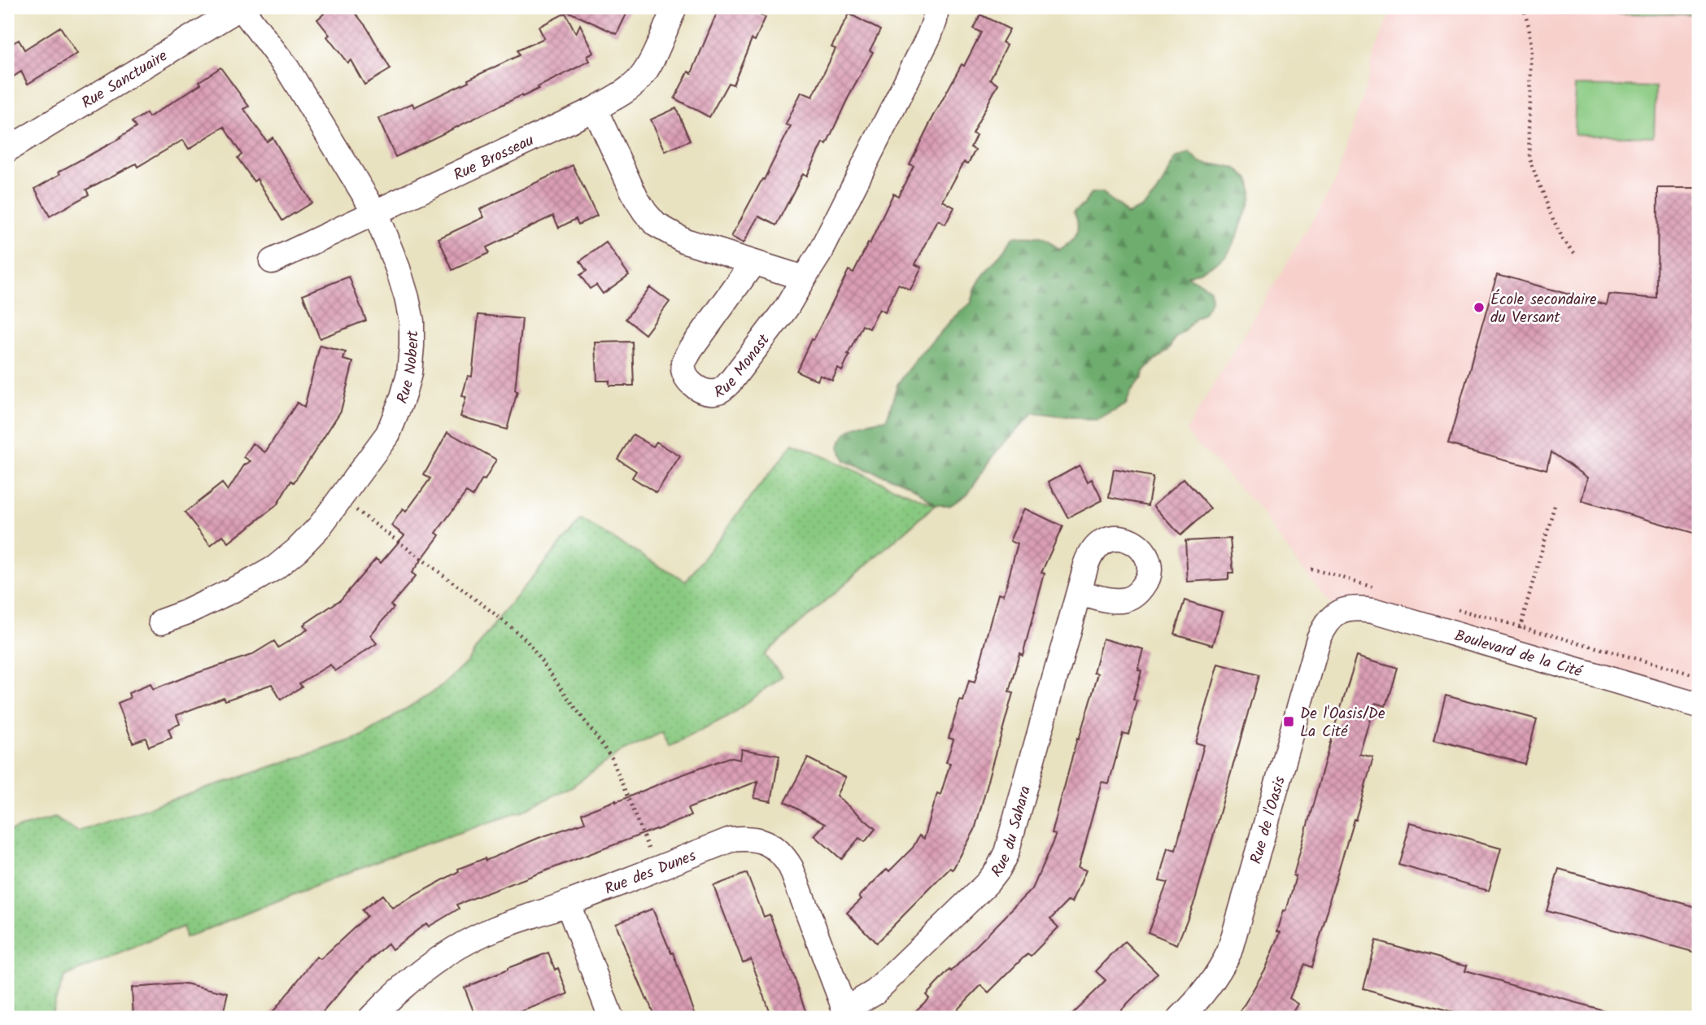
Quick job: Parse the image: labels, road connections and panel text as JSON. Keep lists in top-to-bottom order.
{
  "streets": {
    "street": [
      "Rue Sanctuaire",
      "Rue Brosseau",
      "Rue Monast",
      "Rue Nobert",
      "Boulevard de la Cité",
      "Rue de l'Oasis",
      "Rue du Sahara",
      "Rue des Dunes"
    ]
  },
  "crossings": [
    ["Rue Sanctuaire", "Rue Nobert"],
    ["Rue Brosseau", "Rue Nobert"],
    ["Boulevard de la Cité", "Rue de l'Oasis"],
    ["Rue du Sahara", "Rue des Dunes"]
  ],
  "places": {
    "other": ["École secondaire du Versant"],
    "transit": ["De l'Oasis/De La Cité"]
  }
}
